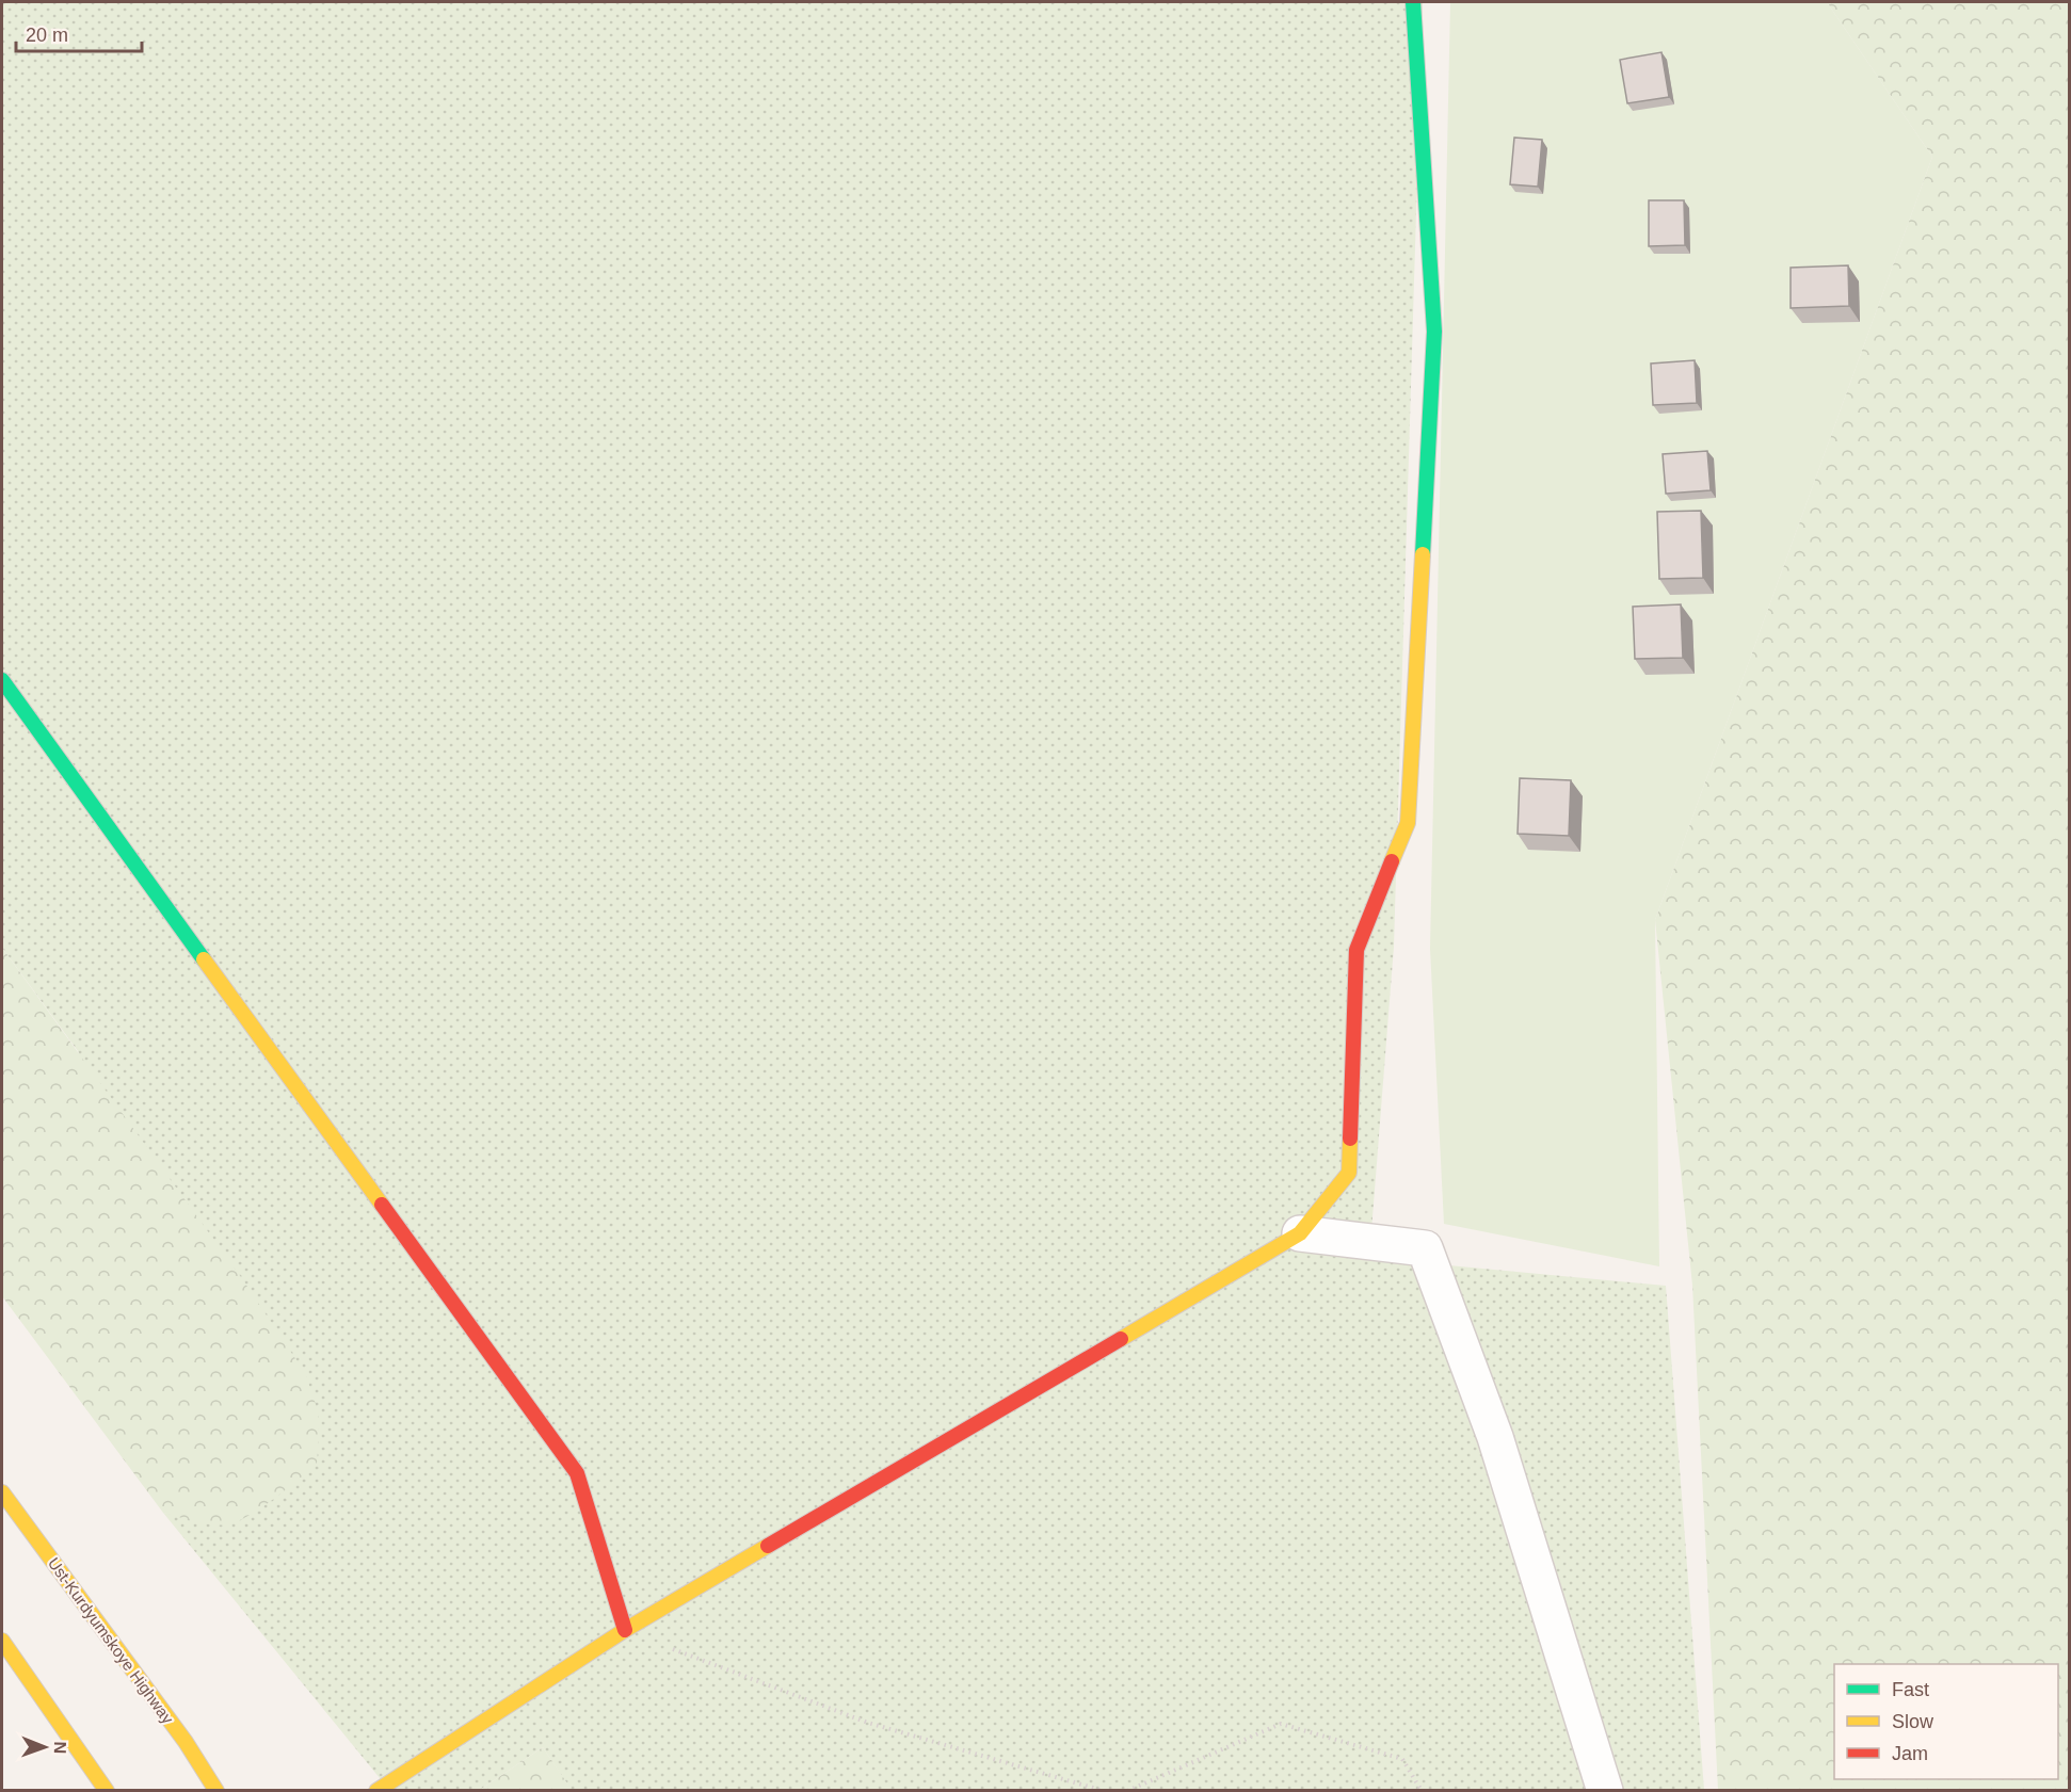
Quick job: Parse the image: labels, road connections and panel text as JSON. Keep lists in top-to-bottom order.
{
  "streets": {
    "street": ["Ust-Kurdyumskoye Highway"]
  },
  "legend": ["Fast", "Slow", "Jam"],
  "scale_bar": "20 m",
  "north": "right"
}
